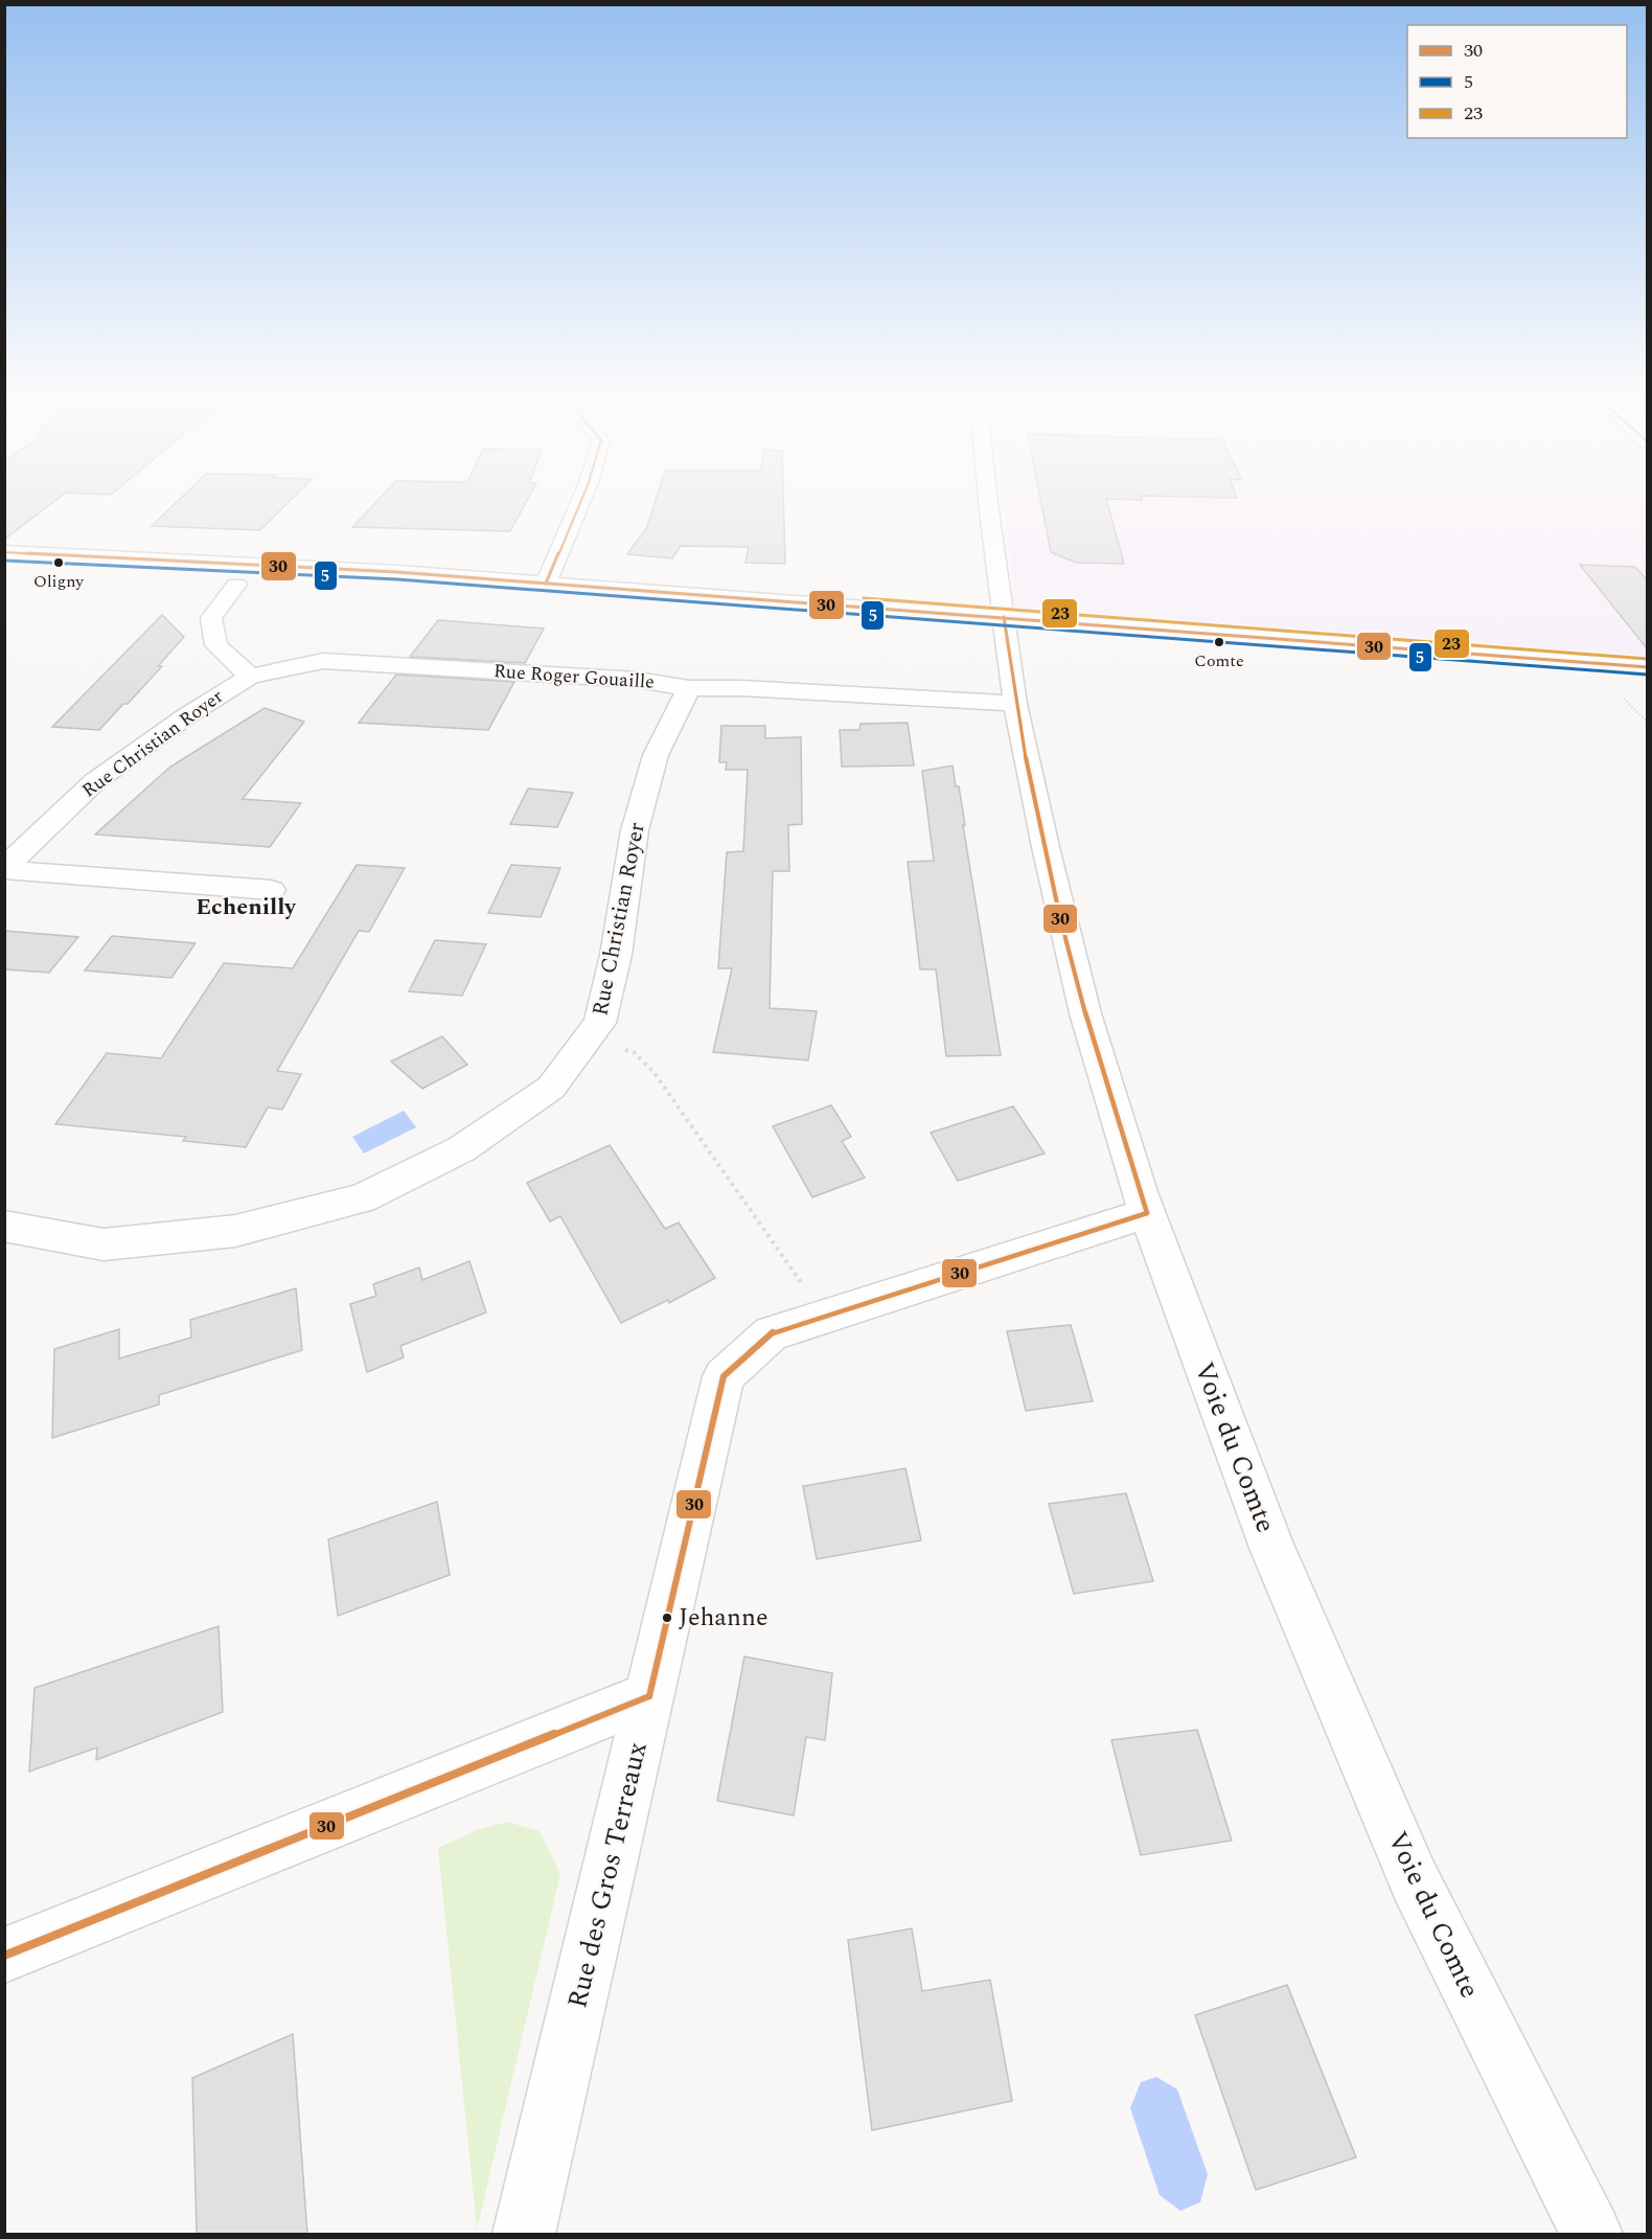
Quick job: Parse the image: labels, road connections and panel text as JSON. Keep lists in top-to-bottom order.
{
  "streets": {
    "street": [
      "Rue Roger Gouaille",
      "Rue Christian Royer",
      "Voie du Comte",
      "Rue des Gros Terreaux"
    ]
  },
  "crossings": [
    ["Rue Roger Gouaille", "Rue Christian Royer"],
    ["Rue Roger Gouaille", "Voie du Comte"],
    ["Voie du Comte", "Rue des Gros Terreaux"]
  ],
  "districts": ["Echenilly"],
  "places": ["Oligny", "Comte", "Jehanne"],
  "lines": ["transit line 30", "transit line 5", "transit line 23"],
  "legend": ["30", "5", "23"]
}
